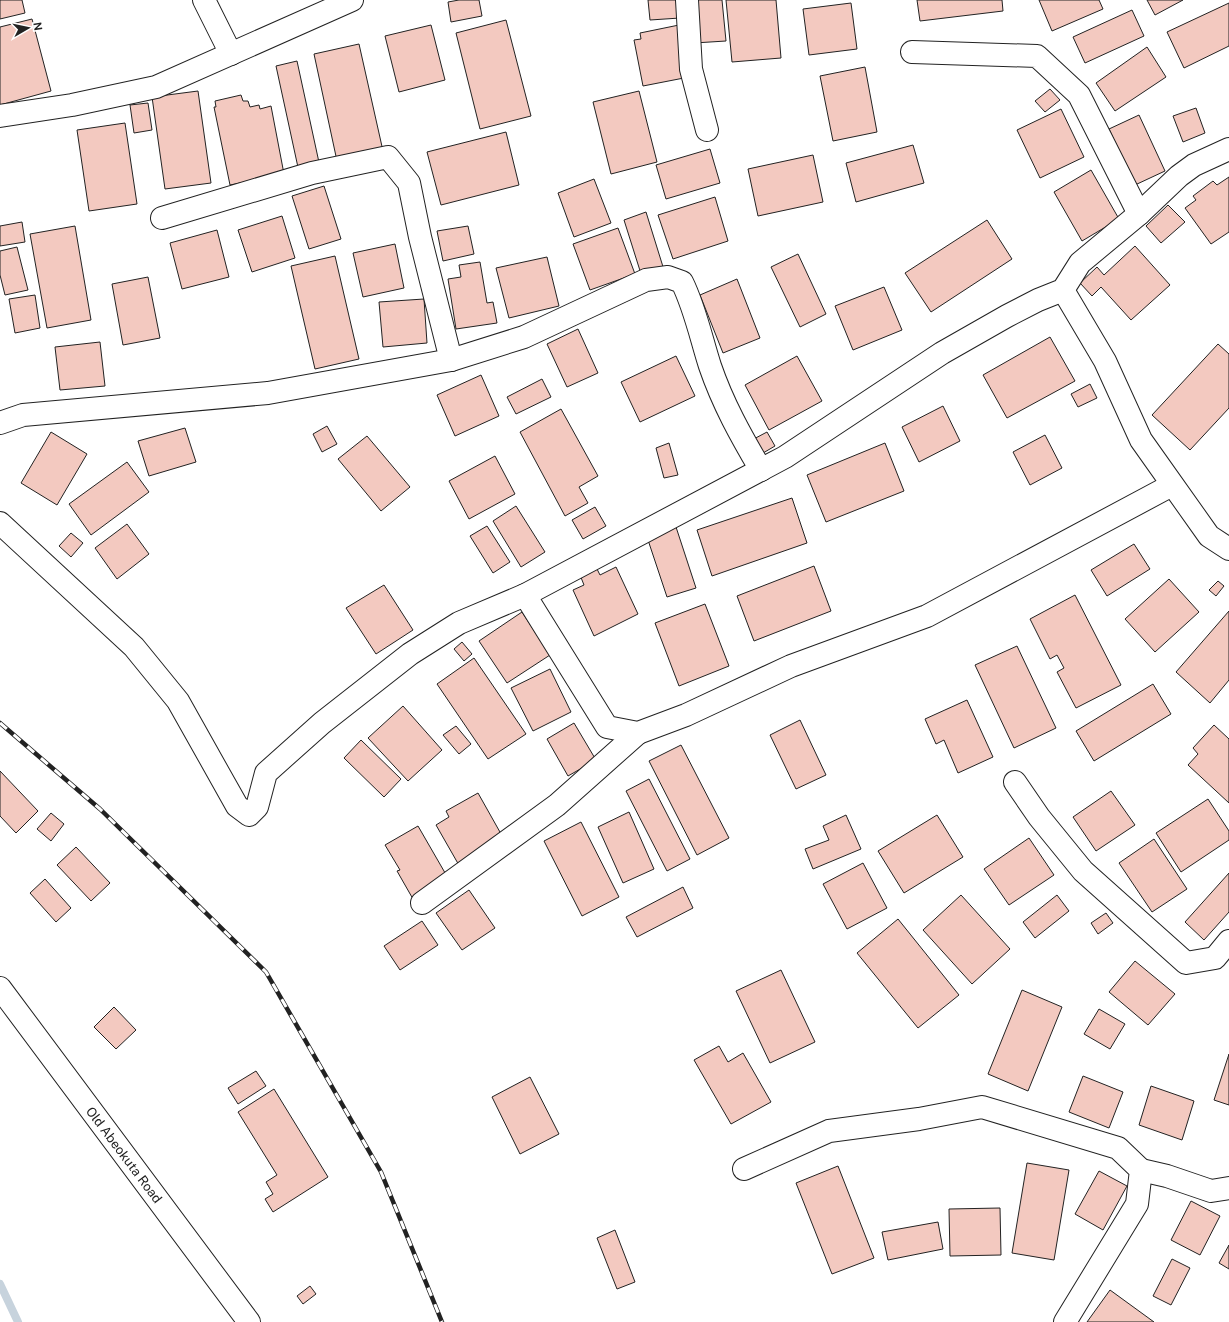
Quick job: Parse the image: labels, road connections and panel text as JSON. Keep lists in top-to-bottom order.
{
  "streets": {
    "main road": ["Old Abeokuta Road"]
  },
  "north": "right"
}
